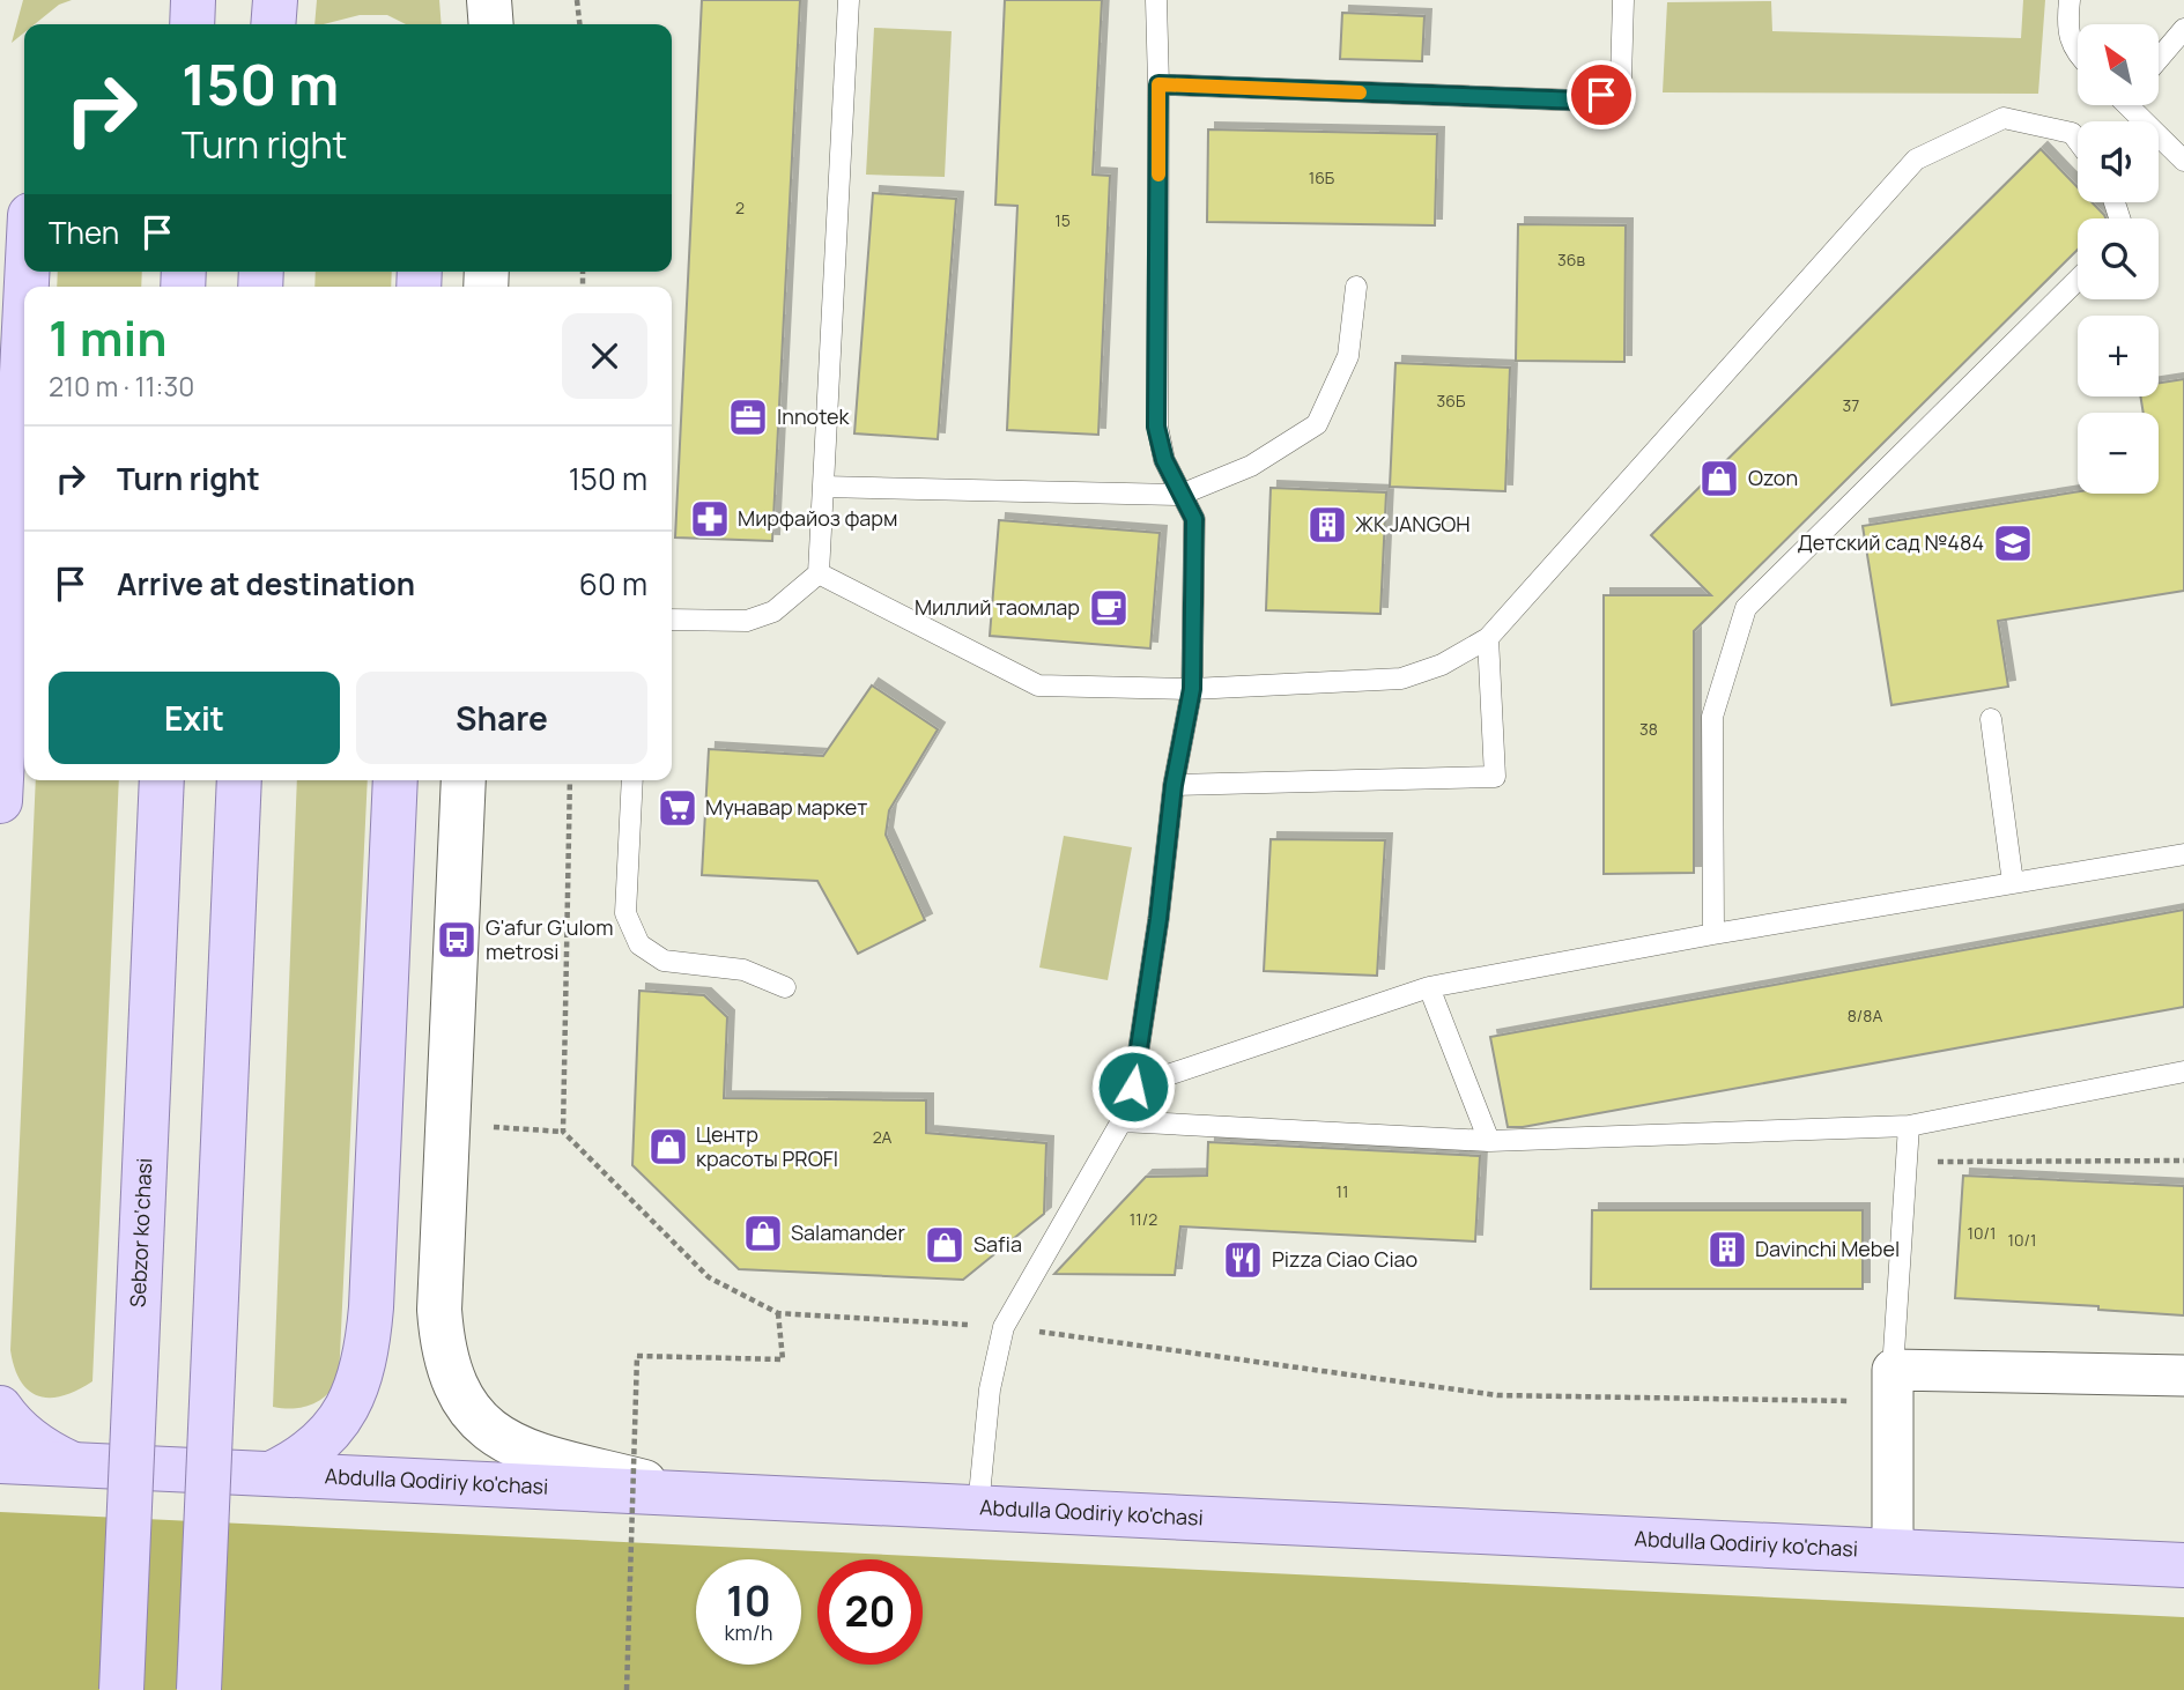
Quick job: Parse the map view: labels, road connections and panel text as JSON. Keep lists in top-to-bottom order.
{
  "streets": {
    "main road": ["Sebzor ko‘chasi", "Abdulla Qodiriy ko'chasi"]
  },
  "places": {
    "office": ["Innotek"],
    "shop": [
      "Ozon",
      "Центр красоты PROFI",
      "Salamander",
      "Safia"
    ],
    "pharmacy": ["Мирфайоз фарм"],
    "building": ["ЖК JANGOH", "Davinchi Mebel"],
    "school or university": ["Детский сад №484"],
    "cafe": ["Миллий таомлар"],
    "supermarket": ["Мунавар маркет"],
    "bus stop": ["G'afur G'ulom metrosi"],
    "restaurant": ["Pizza Ciao Ciao"]
  },
  "house_numbers": [
    "16Б",
    "2",
    "15",
    "36в",
    "36Б",
    "37",
    "38",
    "8/8A",
    "2А",
    "11",
    "11/2",
    "10/1",
    "10/1"
  ],
  "north": "top left",
  "page": {
    "map_buttons": ["+", "−"],
    "turn": ["150 m", "Turn right"],
    "then": "Then",
    "heading": ["1 min", "210 m · 11:30"],
    "list": [
      {
        "name": "Turn right",
        "value": "150 m"
      },
      {
        "name": "Arrive at destination",
        "value": "60 m"
      }
    ],
    "buttons": ["Exit", "Share"],
    "speed": "10 km/h",
    "limit": "20"
  }
}
